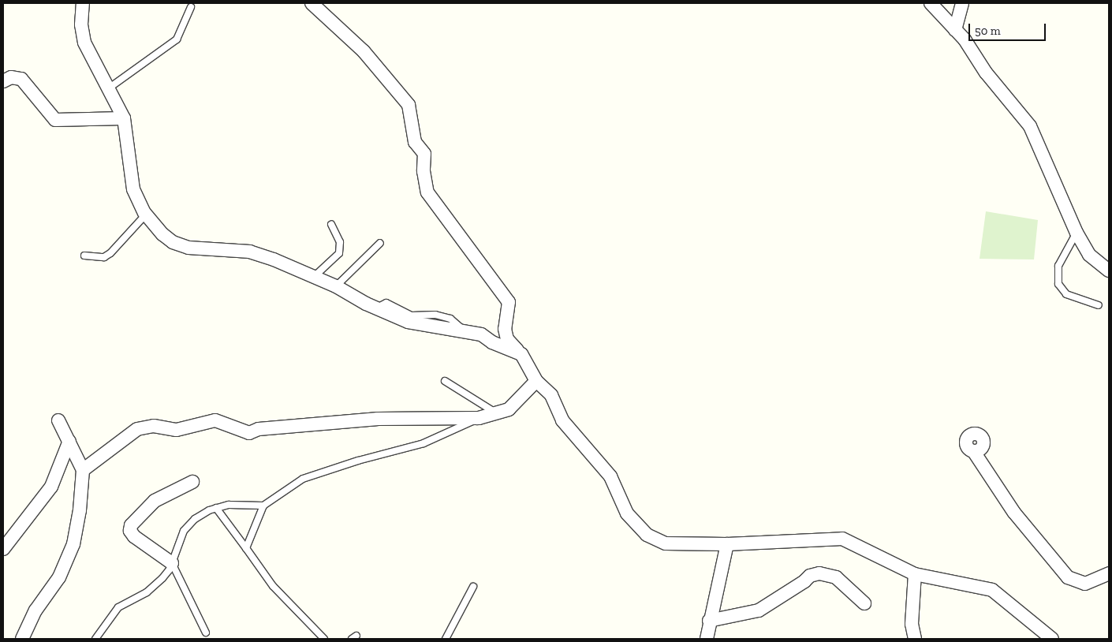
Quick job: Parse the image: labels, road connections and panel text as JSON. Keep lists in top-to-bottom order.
{
  "scale_bar": "50 m"
}
